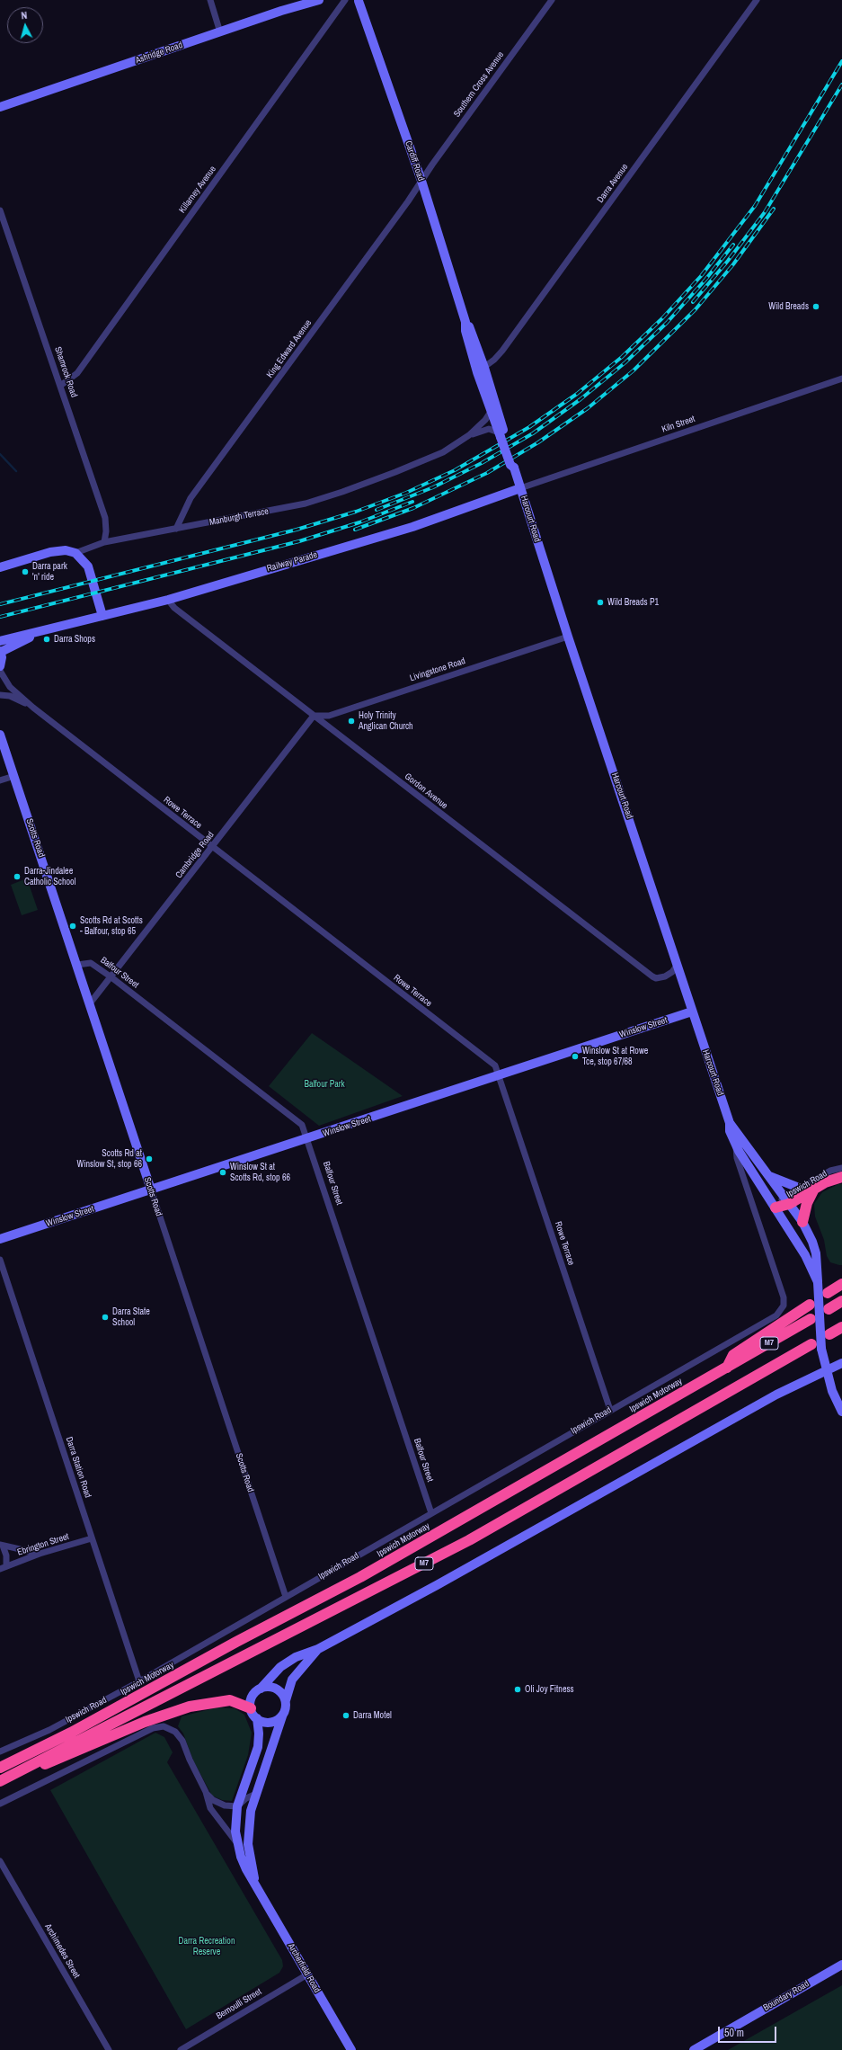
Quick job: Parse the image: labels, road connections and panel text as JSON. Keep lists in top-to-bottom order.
{
  "streets": {
    "highway": ["M7", "Ipswich Motorway"],
    "main road": [
      "Ashridge Road",
      "Cardiff Road",
      "Manburgh Terrace",
      "Harcourt Road",
      "Railway Parade",
      "Scotts Road",
      "Winslow Street",
      "Archerfield Road",
      "Boundary Road"
    ],
    "street": [
      "Southern Cross Avenue",
      "Darra Avenue",
      "Killarney Avenue",
      "King Edward Avenue",
      "Shamrock Road",
      "Kiln Street",
      "Livingstone Road",
      "Gordon Avenue",
      "Rowe Terrace",
      "Cambridge Road",
      "Balfour Street",
      "Ipswich Road",
      "Darra Station Road",
      "Ebrington Street",
      "Archimedes Street",
      "Bernoulli Street"
    ]
  },
  "crossings": [
    ["Southern Cross Avenue", "Cardiff Road"],
    ["Southern Cross Avenue", "King Edward Avenue"],
    ["Cardiff Road", "Darra Avenue"],
    ["Cardiff Road", "King Edward Avenue"],
    ["Cardiff Road", "Manburgh Terrace"],
    ["Cardiff Road", "Harcourt Road"],
    ["Killarney Avenue", "Shamrock Road"],
    ["King Edward Avenue", "Manburgh Terrace"],
    ["Shamrock Road", "Manburgh Terrace"],
    ["Kiln Street", "Harcourt Road"],
    ["Kiln Street", "Railway Parade"],
    ["Manburgh Terrace", "Harcourt Road"],
    ["Harcourt Road", "Railway Parade"],
    ["Harcourt Road", "Livingstone Road"],
    ["Harcourt Road", "Gordon Avenue"],
    ["Harcourt Road", "Winslow Street"],
    ["Harcourt Road", "Ipswich Road"],
    ["Harcourt Road", "M7"],
    ["Railway Parade", "Gordon Avenue"],
    ["Livingstone Road", "Gordon Avenue"],
    ["Livingstone Road", "Cambridge Road"],
    ["Gordon Avenue", "Cambridge Road"],
    ["Rowe Terrace", "Cambridge Road"],
    ["Rowe Terrace", "Winslow Street"],
    ["Rowe Terrace", "Ipswich Road"],
    ["Scotts Road", "Cambridge Road"],
    ["Scotts Road", "Balfour Street"],
    ["Scotts Road", "Winslow Street"],
    ["Scotts Road", "Ipswich Road"],
    ["Cambridge Road", "Balfour Street"],
    ["Balfour Street", "Winslow Street"],
    ["Balfour Street", "Ipswich Road"],
    ["Ipswich Road", "Darra Station Road"],
    ["Darra Station Road", "Ebrington Street"],
    ["Archerfield Road", "Bernoulli Street"]
  ],
  "parks": ["Balfour Park", "Darra Recreation Reserve"],
  "places": [
    "Wild Breads",
    "Darra park 'n' ride",
    "Wild Breads P1",
    "Darra Shops",
    "Holy Trinity Anglican Church",
    "Darra-Jindalee Catholic School",
    "Scotts Rd at Scotts - Balfour, stop 65",
    "Winslow St at Rowe Tce, stop 67/68",
    "Scotts Rd at Winslow St, stop 66",
    "Winslow St at Scotts Rd, stop 66",
    "Darra State School",
    "Oli Joy Fitness",
    "Darra Motel"
  ],
  "scale_bar": "50 m",
  "north": "top"
}
